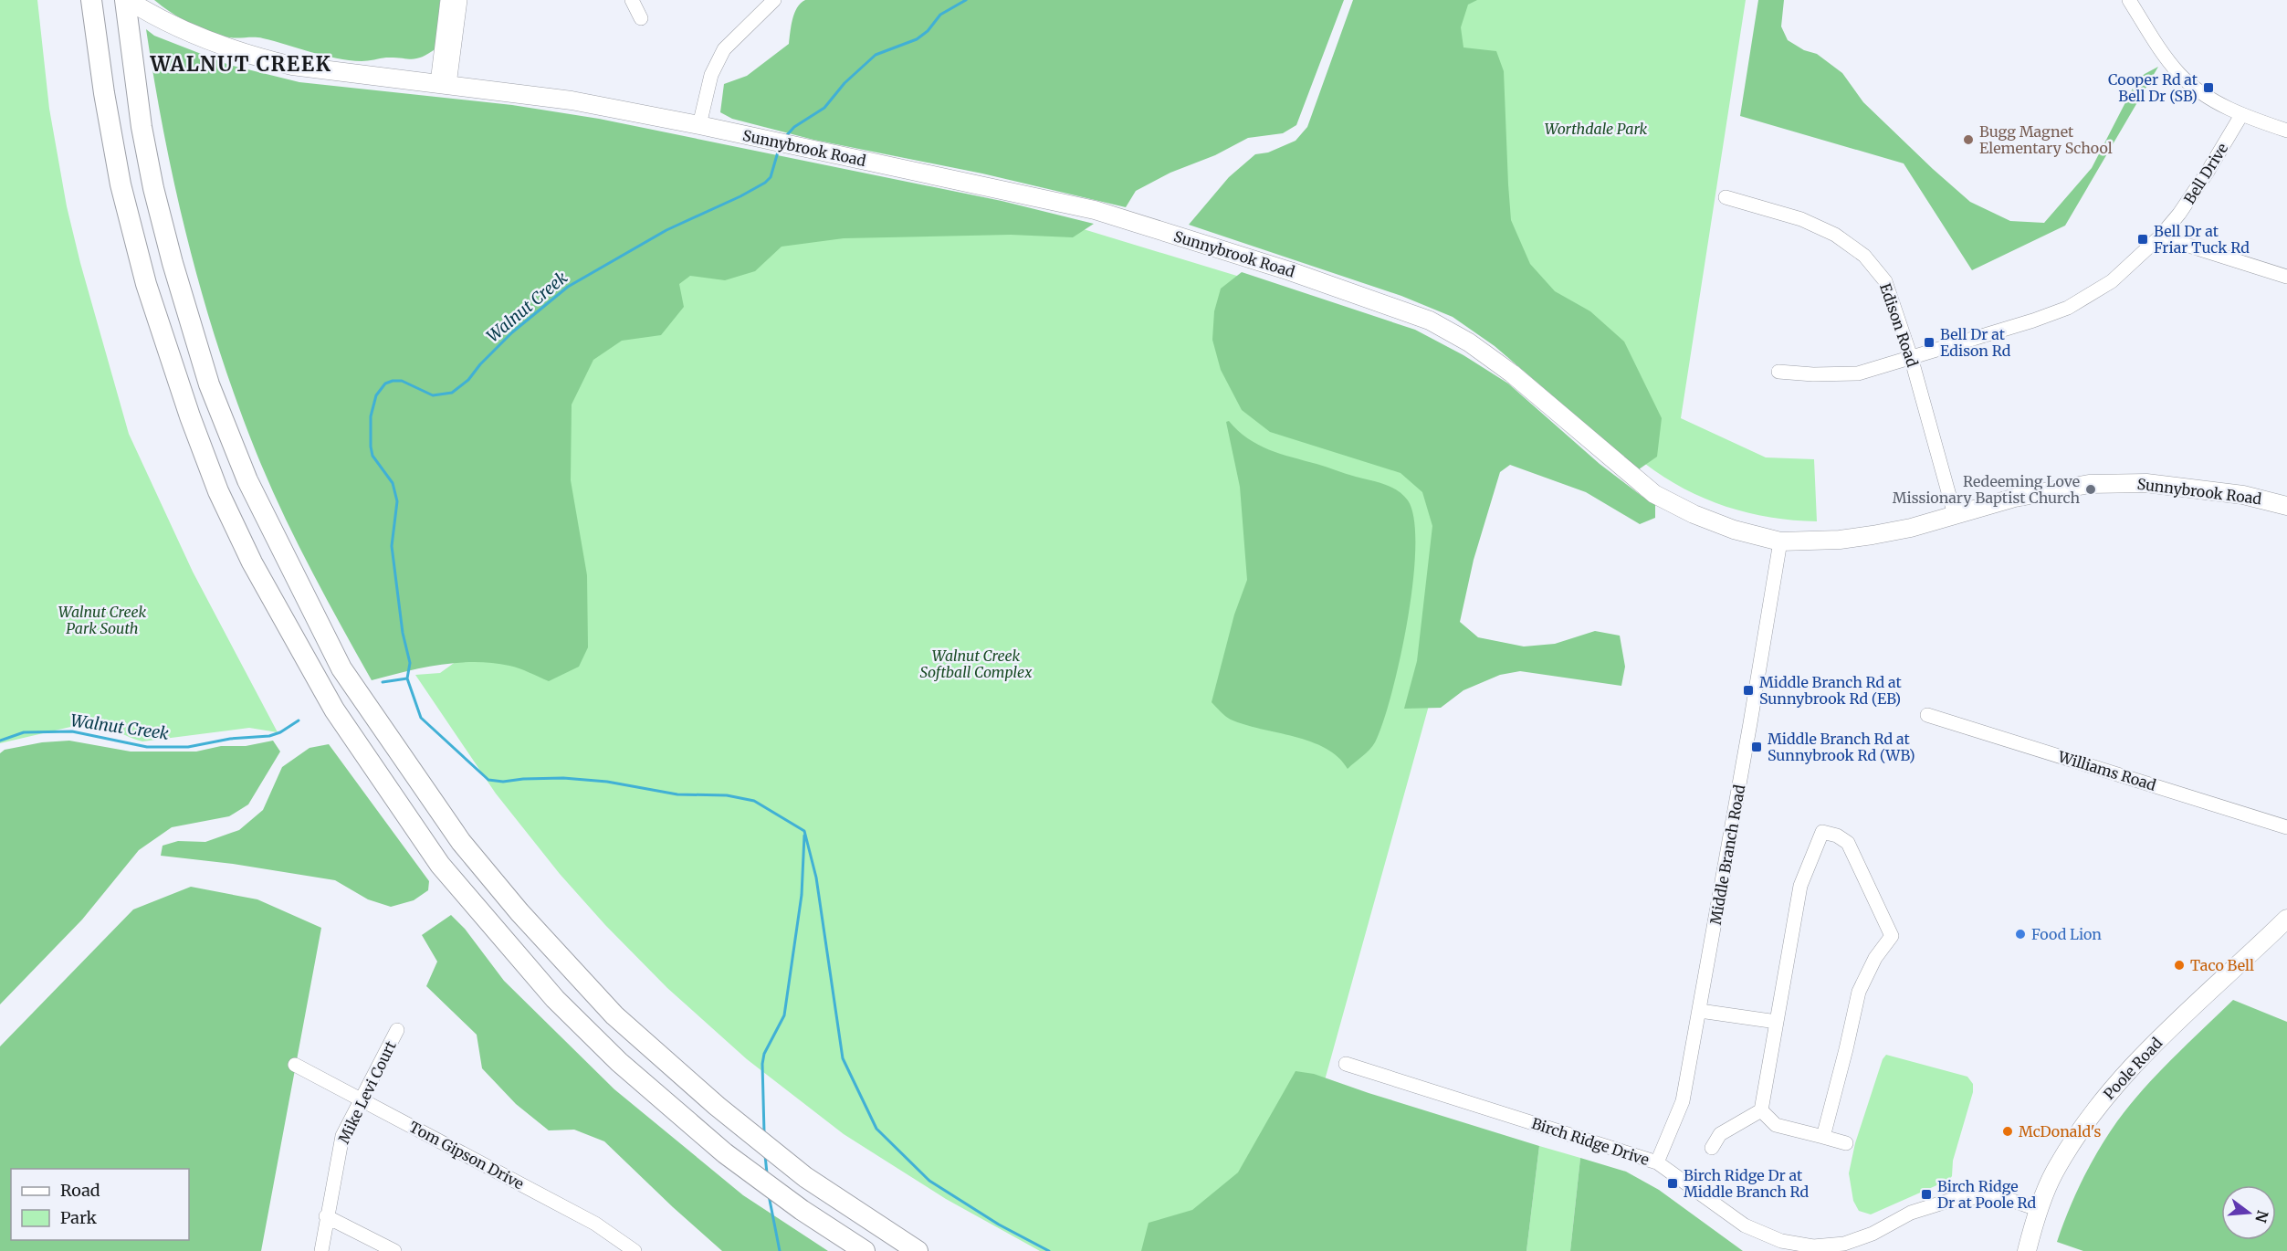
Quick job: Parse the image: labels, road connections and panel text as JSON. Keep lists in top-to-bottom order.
{
  "streets": {
    "main road": ["Sunnybrook Road", "Poole Road"],
    "street": [
      "Bell Drive",
      "Edison Road",
      "Williams Road",
      "Middle Branch Road",
      "Mike Levi Court",
      "Birch Ridge Drive",
      "Tom Gipson Drive"
    ]
  },
  "crossings": [
    ["Sunnybrook Road", "Edison Road"],
    ["Sunnybrook Road", "Middle Branch Road"],
    ["Bell Drive", "Edison Road"],
    ["Middle Branch Road", "Birch Ridge Drive"],
    ["Poole Road", "Birch Ridge Drive"],
    ["Mike Levi Court", "Tom Gipson Drive"]
  ],
  "districts": ["WALNUT CREEK"],
  "water": ["Walnut Creek"],
  "parks": ["Worthdale Park", "Walnut Creek Park South", "Walnut Creek Softball Complex"],
  "places": {
    "transit": [
      "Cooper Rd at Bell Dr (SB)",
      "Bell Dr at Friar Tuck Rd",
      "Bell Dr at Edison Rd",
      "Middle Branch Rd at Sunnybrook Rd (EB)",
      "Middle Branch Rd at Sunnybrook Rd (WB)",
      "Birch Ridge Dr at Middle Branch Rd",
      "Birch Ridge Dr at Poole Rd"
    ],
    "other": [
      "Bugg Magnet Elementary School",
      "Redeeming Love Missionary Baptist Church",
      "Food Lion",
      "Taco Bell",
      "McDonald's"
    ]
  },
  "legend": ["Road", "Park"],
  "north": "right"
}
